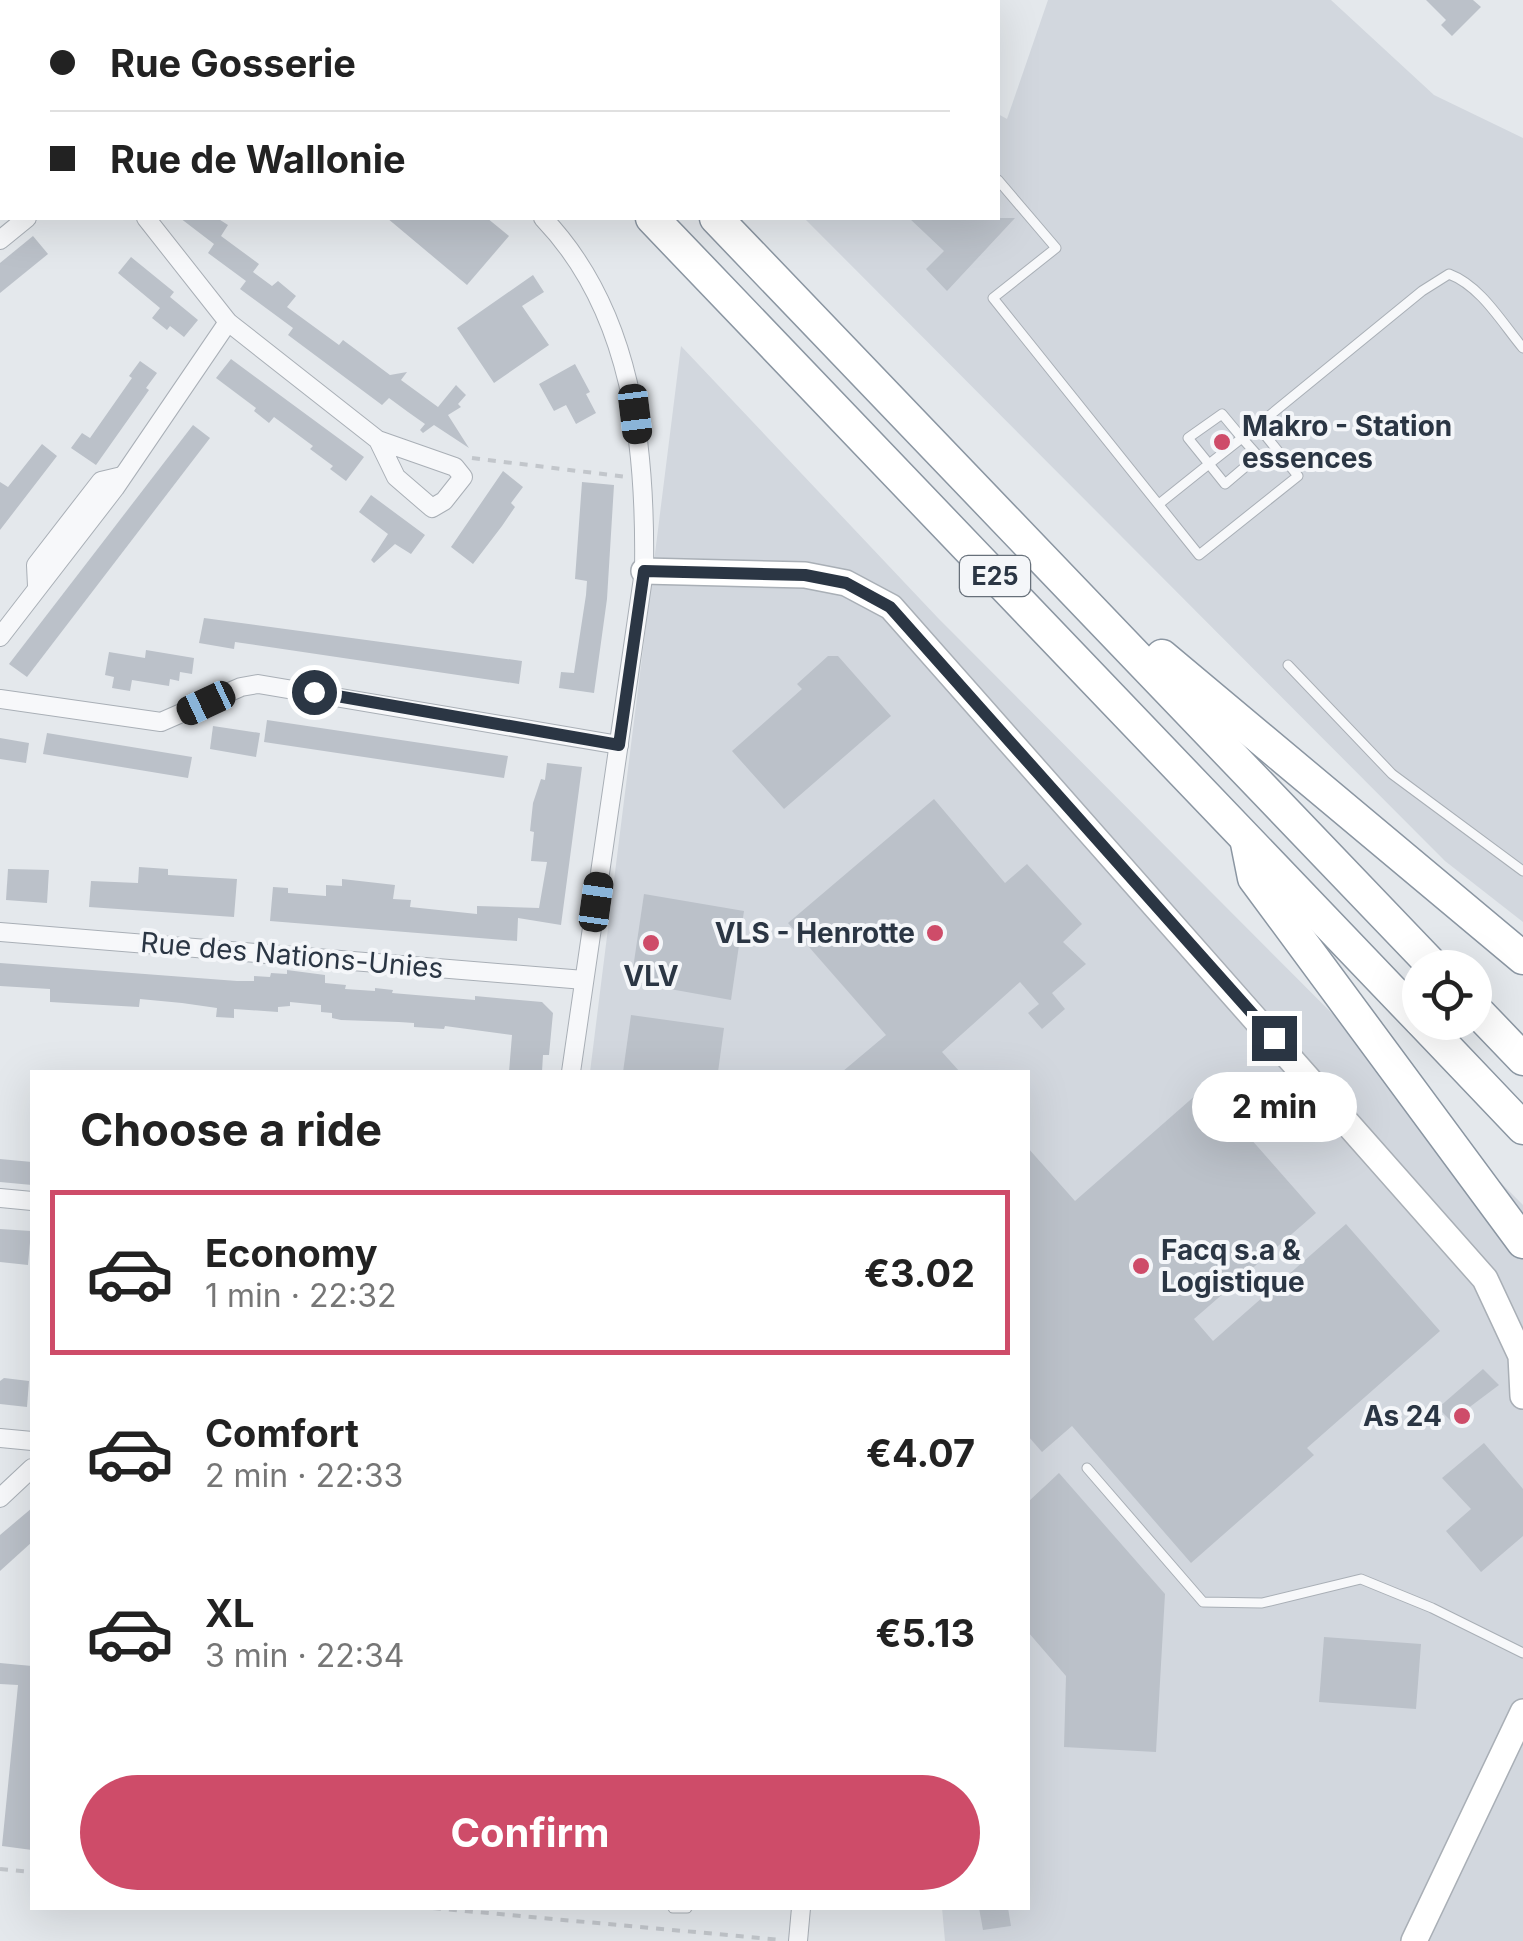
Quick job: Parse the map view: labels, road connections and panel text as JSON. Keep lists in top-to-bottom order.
{
  "streets": {
    "highway": ["E25"],
    "street": ["Rue des Nations-Unies"]
  },
  "places": [
    "Makro - Station essences",
    "VLS - Henrotte",
    "VLV",
    "Facq s.a & Logistique",
    "As 24"
  ],
  "page": {
    "banner": ["Rue Gosserie", "Rue de Wallonie"],
    "heading": "Choose a ride",
    "bubble": "2 min",
    "list": [
      {
        "name": "Economy",
        "note": "1 min · 22:32",
        "value": "€3.02"
      },
      {
        "name": "Comfort",
        "note": "2 min · 22:33",
        "value": "€4.07"
      },
      {
        "name": "XL",
        "note": "3 min · 22:34",
        "value": "€5.13"
      }
    ],
    "buttons": "Confirm"
  }
}
